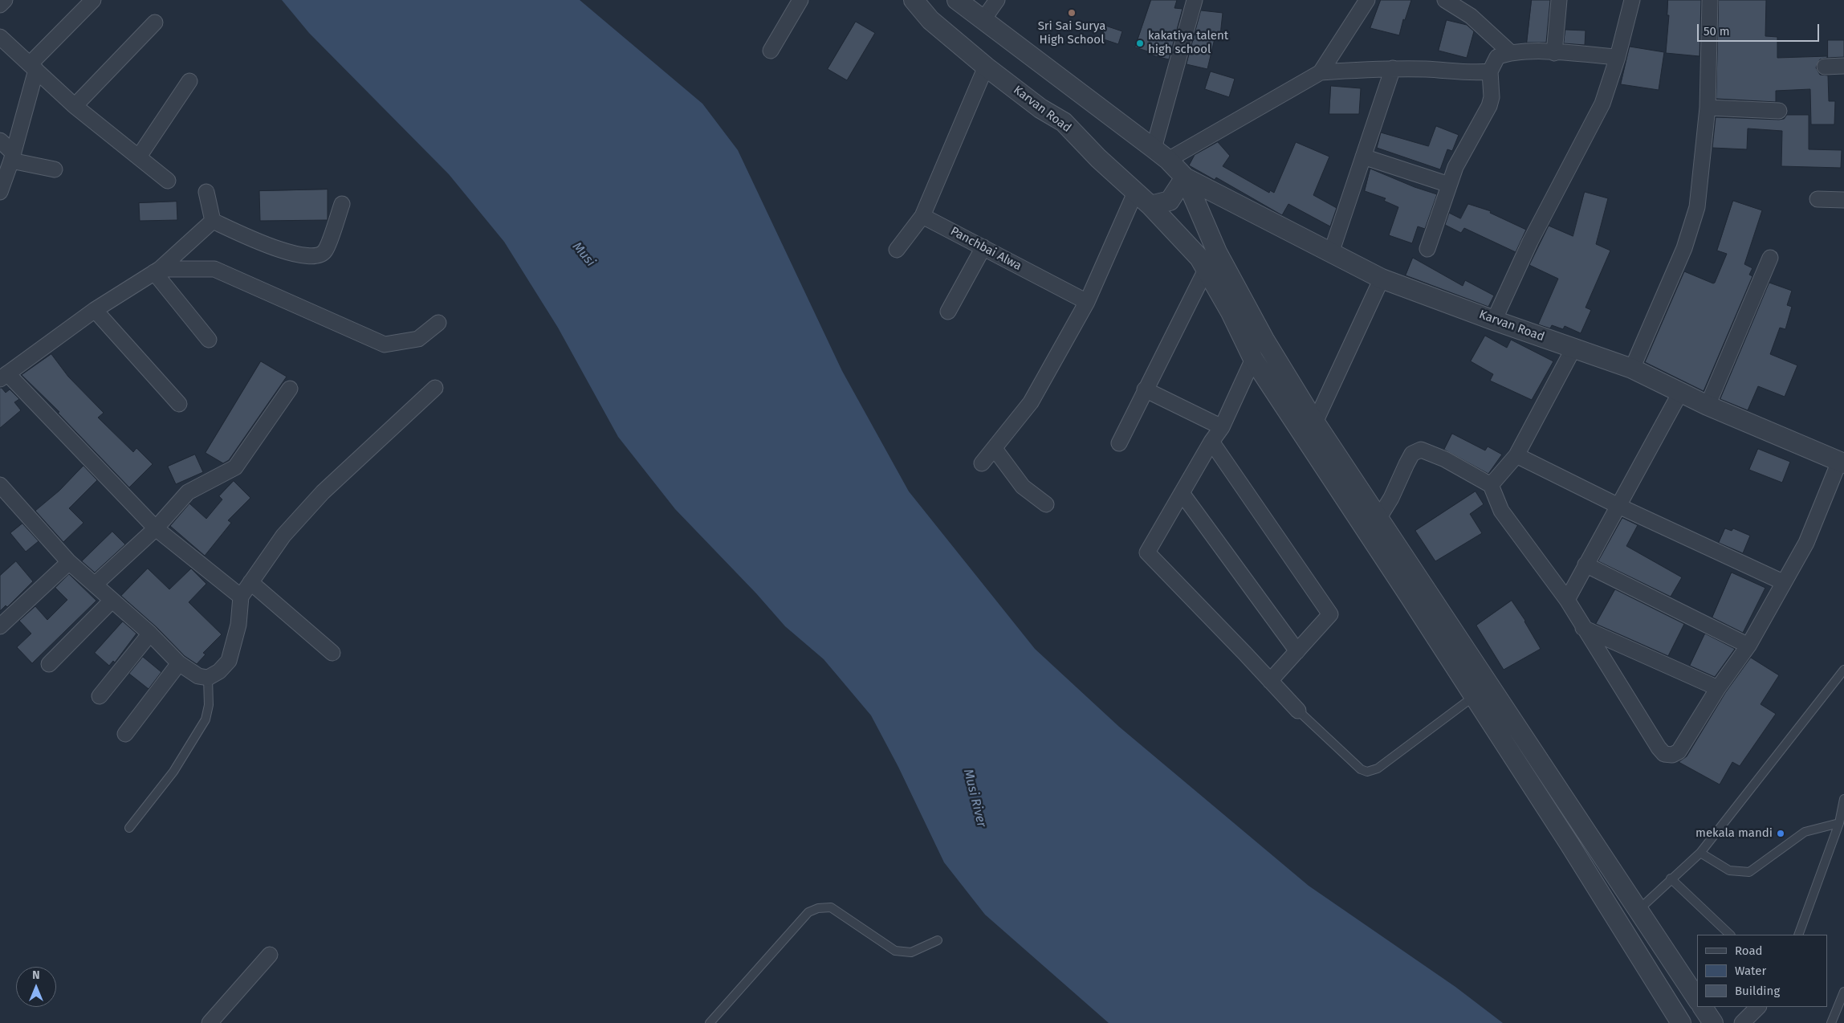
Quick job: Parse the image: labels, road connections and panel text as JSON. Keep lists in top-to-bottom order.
{
  "streets": {
    "street": ["Karvan Road", "Panchbai Alwa"]
  },
  "water": ["Musi", "Musi River"],
  "places": ["Sri Sai Surya High School", "kakatiya talent high school", "mekala mandi"],
  "legend": ["Road", "Water", "Building"],
  "scale_bar": "50 m",
  "north": "top"
}
